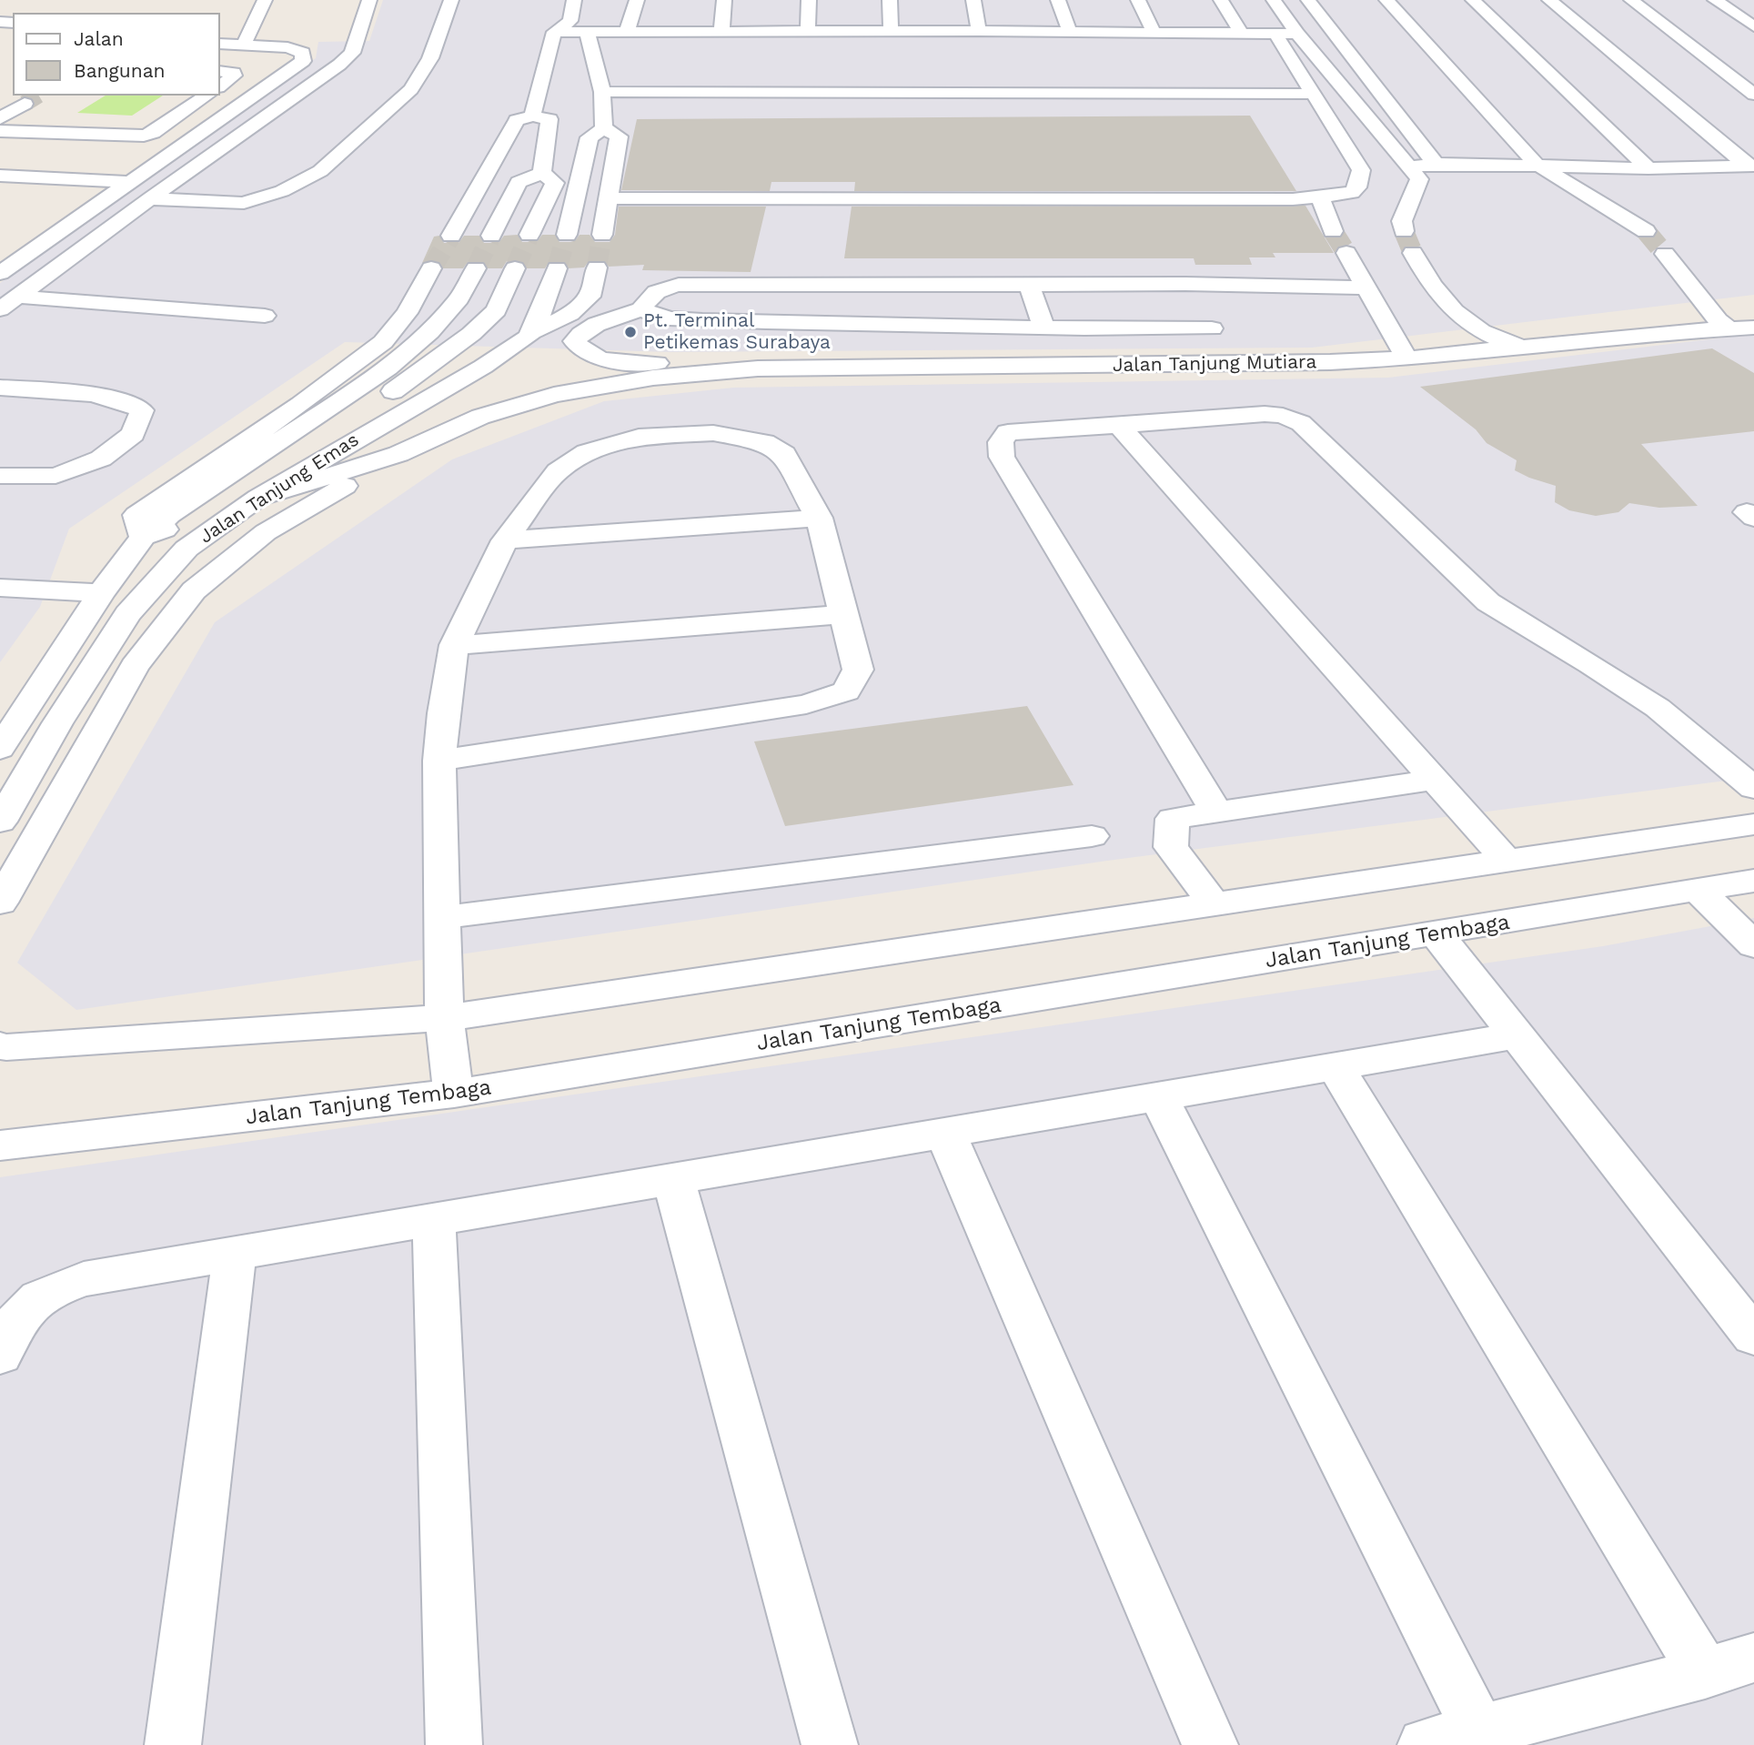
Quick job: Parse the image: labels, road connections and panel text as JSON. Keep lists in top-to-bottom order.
{
  "streets": {
    "lane": ["Jalan Tanjung Mutiara", "Jalan Tanjung Emas", "Jalan Tanjung Tembaga"]
  },
  "crossings": [
    ["Jalan Tanjung Mutiara", "Jalan Tanjung Emas"]
  ],
  "places": ["Pt. Terminal Petikemas Surabaya"],
  "legend": ["Jalan", "Bangunan"]
}
